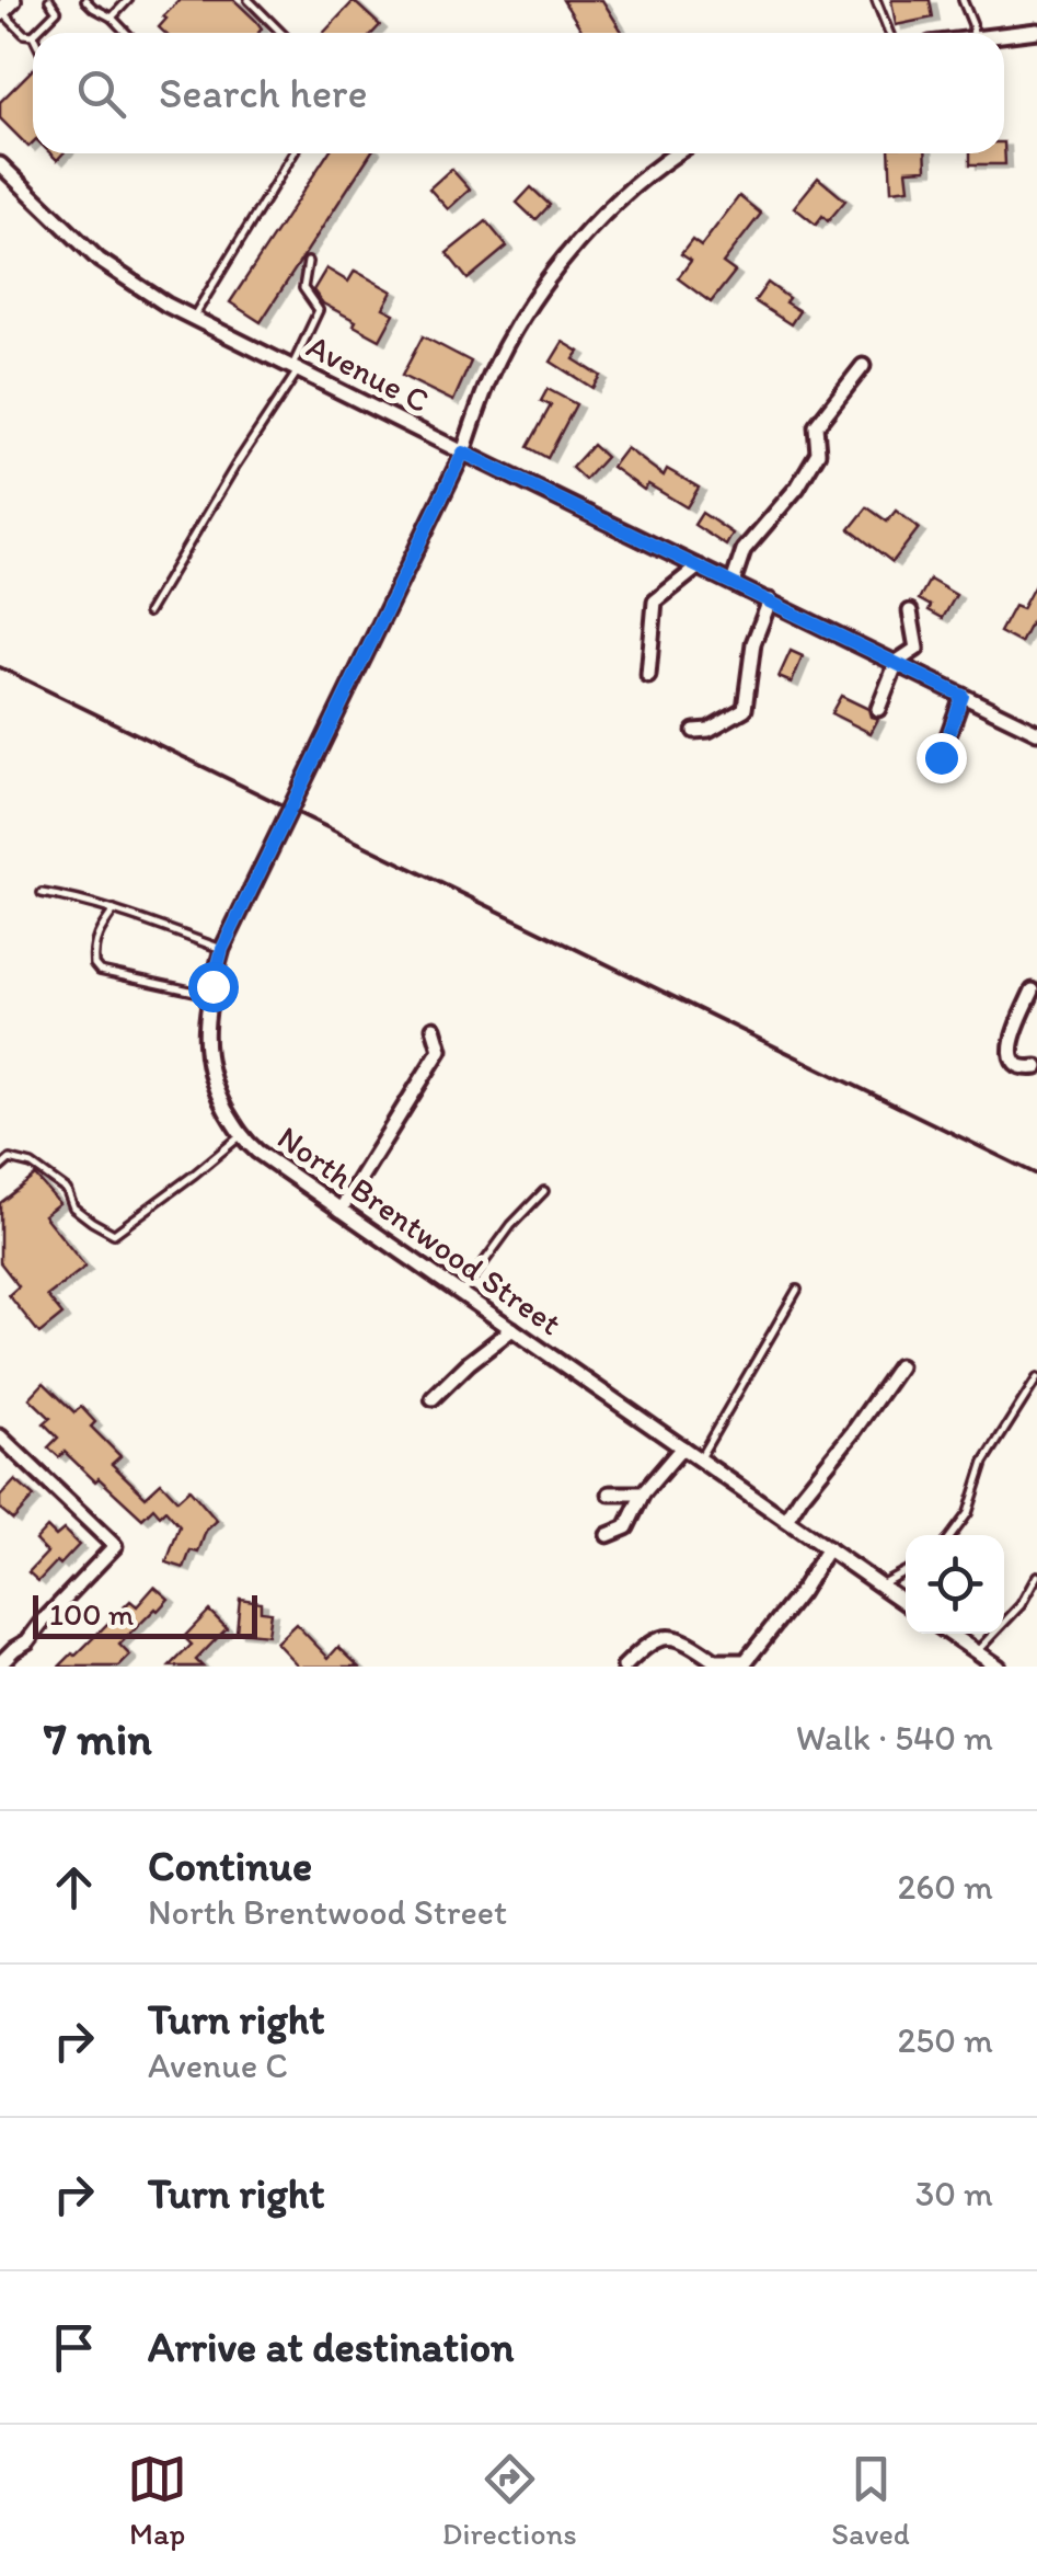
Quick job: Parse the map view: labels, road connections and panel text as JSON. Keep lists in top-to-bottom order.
{
  "streets": {
    "street": ["Avenue C", "North Brentwood Street"]
  },
  "crossings": [
    ["Avenue C", "North Brentwood Street"]
  ],
  "scale_bar": "100 m",
  "page": {
    "search": "Search here",
    "scale": "100 m",
    "heading": ["7 min", "Walk · 540 m"],
    "list": [
      ["Continue", "North Brentwood Street", "260 m"],
      ["Turn right", "Avenue C", "250 m"],
      ["Turn right", "30 m"],
      "Arrive at destination"
    ],
    "nav": ["Map", "Directions", "Saved"]
  }
}
